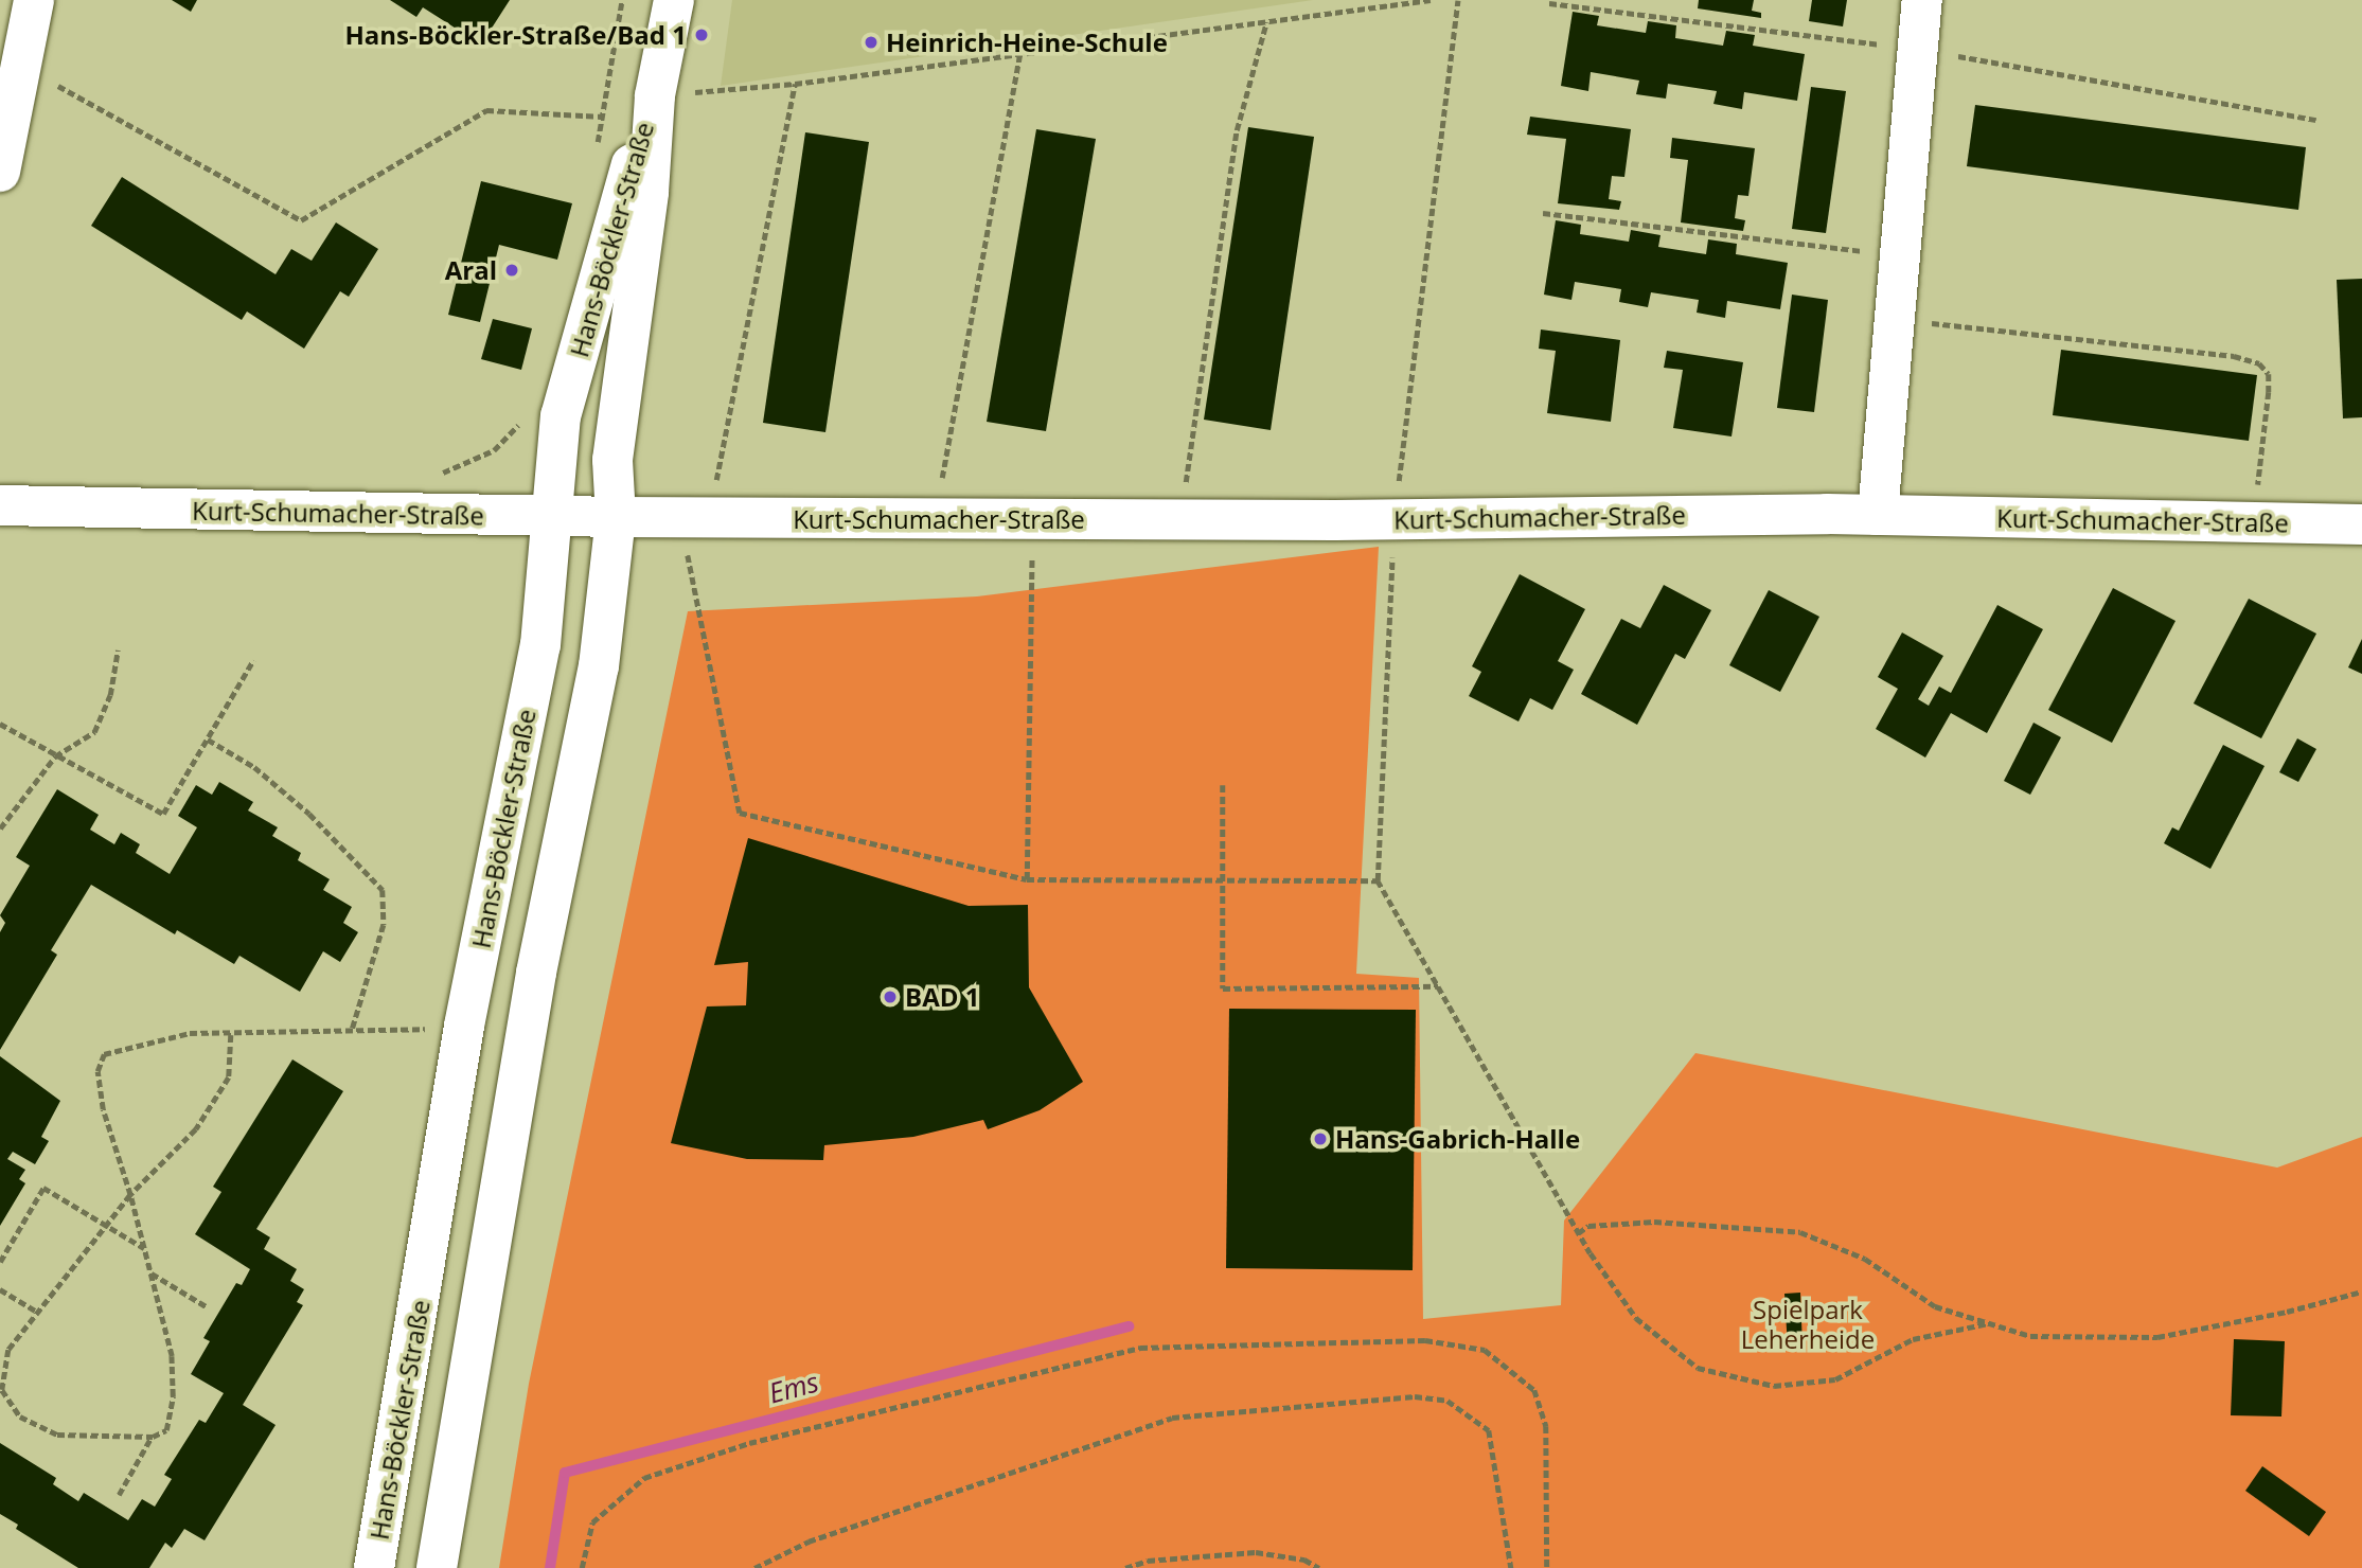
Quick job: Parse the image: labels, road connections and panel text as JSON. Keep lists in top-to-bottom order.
{
  "streets": {
    "street": ["Hans-Böckler-Straße", "Kurt-Schumacher-Straße"]
  },
  "crossings": [
    ["Hans-Böckler-Straße", "Kurt-Schumacher-Straße"]
  ],
  "water": ["Ems"],
  "parks": ["Spielpark Leherheide"],
  "places": [
    "Hans-Böckler-Straße/Bad 1",
    "Heinrich-Heine-Schule",
    "Aral",
    "BAD 1",
    "Hans-Gabrich-Halle"
  ]
}
